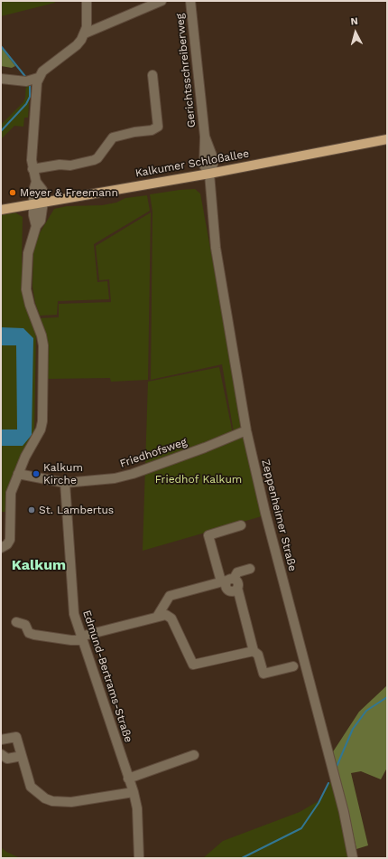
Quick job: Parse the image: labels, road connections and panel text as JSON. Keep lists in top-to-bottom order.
{
  "streets": {
    "main road": ["Kalkumer Schloßallee"],
    "street": [
      "Gerichtsschreiberweg",
      "Friedhofsweg",
      "Zeppenheimer Straße",
      "Edmund-Bertrams-Straße"
    ]
  },
  "crossings": [
    ["Gerichtsschreiberweg", "Kalkumer Schloßallee"],
    ["Gerichtsschreiberweg", "Zeppenheimer Straße"],
    ["Kalkumer Schloßallee", "Zeppenheimer Straße"],
    ["Friedhofsweg", "Zeppenheimer Straße"],
    ["Friedhofsweg", "Edmund-Bertrams-Straße"]
  ],
  "districts": ["Kalkum"],
  "parks": ["Friedhof Kalkum"],
  "places": ["Meyer & Freemann", "Kalkum Kirche", "St. Lambertus"],
  "north": "top"
}
